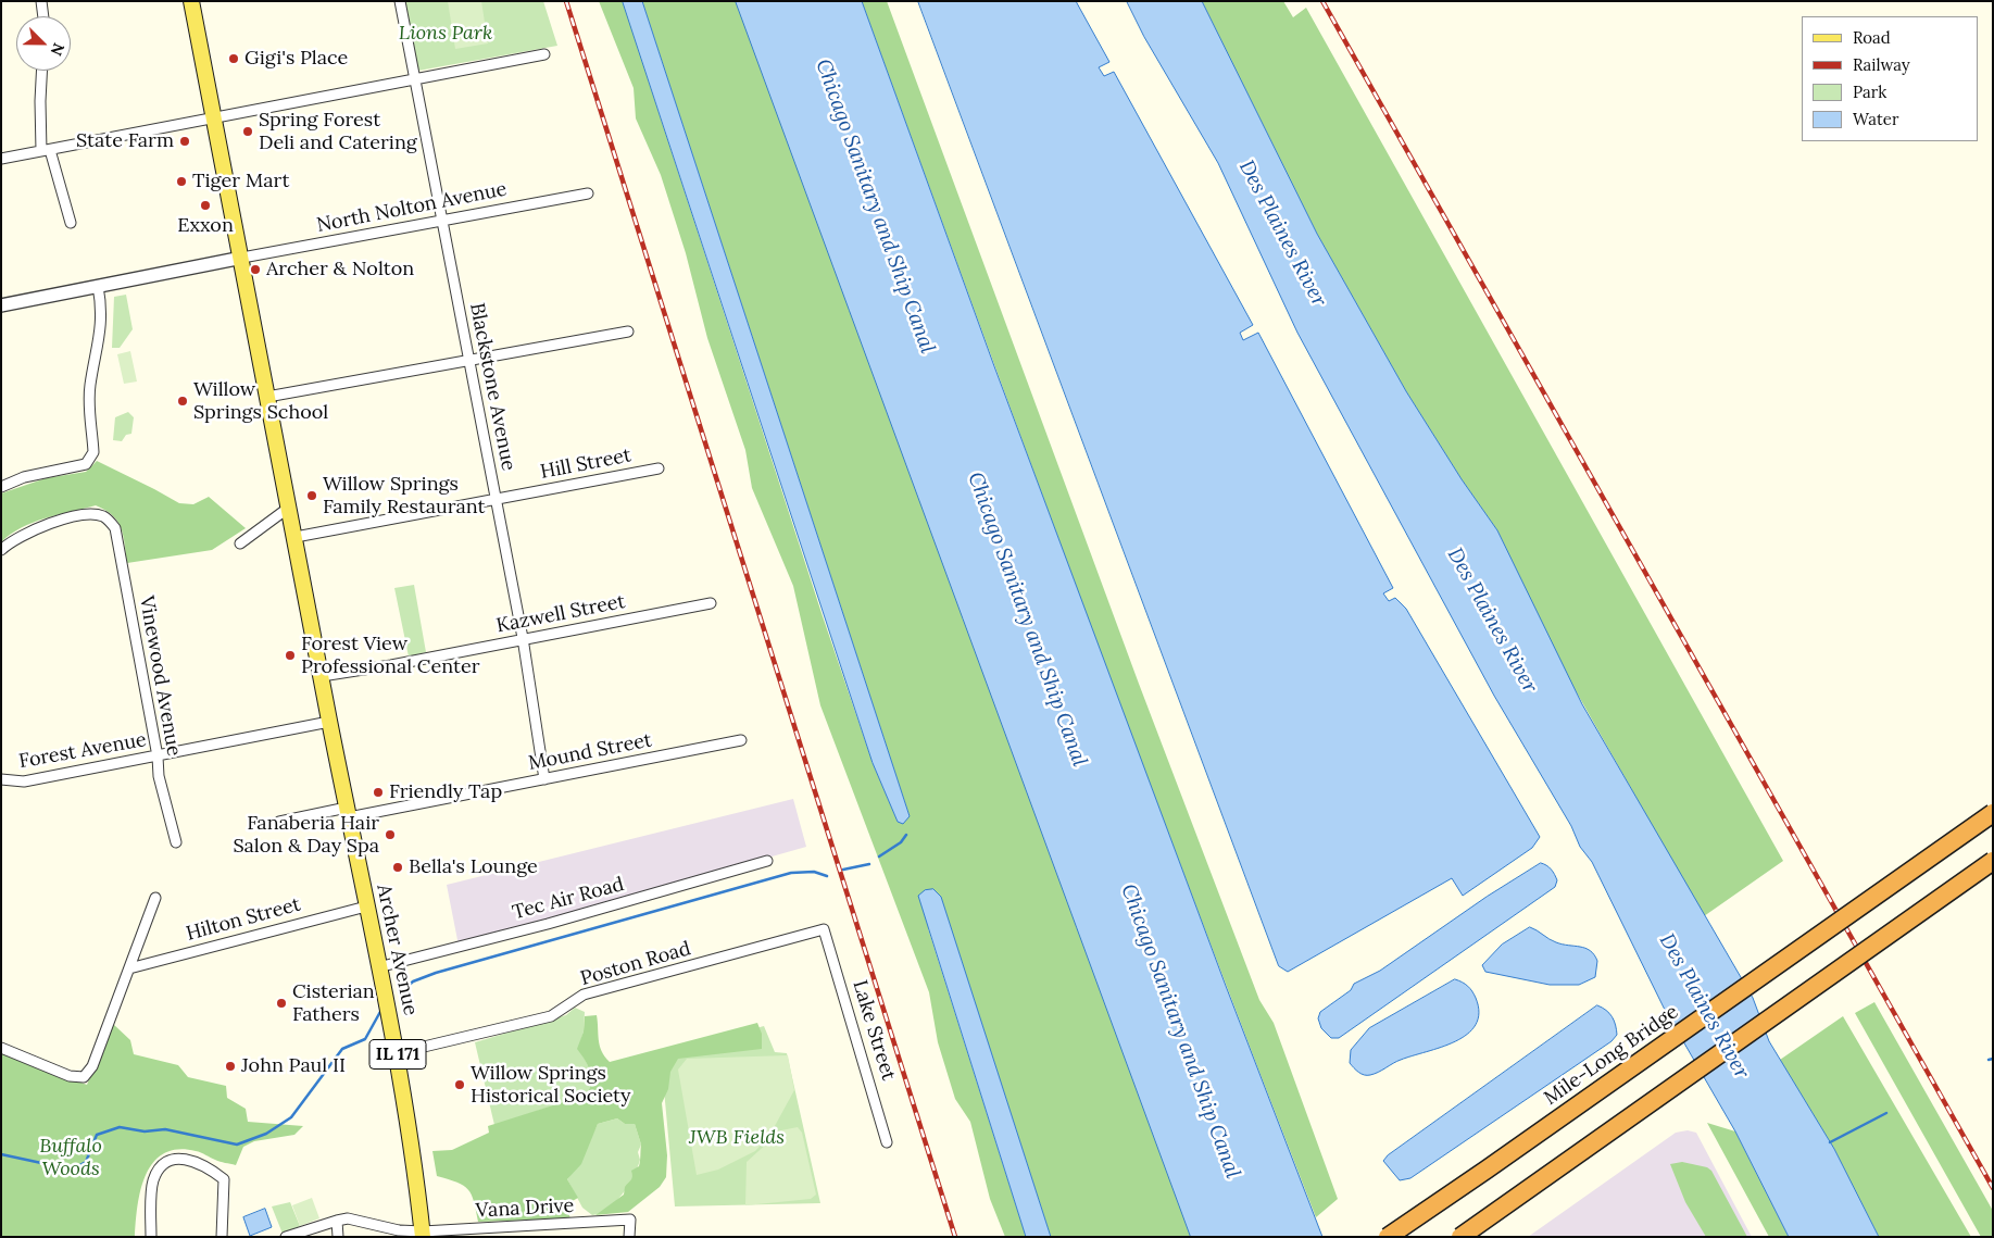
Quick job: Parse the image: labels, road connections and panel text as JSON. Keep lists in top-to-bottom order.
{
  "streets": {
    "highway": ["Mile-Long Bridge"],
    "main road": ["Archer Avenue", "IL 171"],
    "street": [
      "North Nolton Avenue",
      "Blackstone Avenue",
      "Hill Street",
      "Kazwell Street",
      "Vinewood Avenue",
      "Forest Avenue",
      "Mound Street",
      "Tec Air Road",
      "Hilton Street",
      "Poston Road",
      "Lake Street",
      "Vana Drive"
    ]
  },
  "crossings": [
    ["North Nolton Avenue", "Blackstone Avenue"],
    ["North Nolton Avenue", "Archer Avenue"],
    ["Blackstone Avenue", "Hill Street"],
    ["Blackstone Avenue", "Kazwell Street"],
    ["Blackstone Avenue", "Mound Street"],
    ["Hill Street", "Archer Avenue"],
    ["Kazwell Street", "Archer Avenue"],
    ["Vinewood Avenue", "Forest Avenue"],
    ["Forest Avenue", "Archer Avenue"],
    ["Mound Street", "Archer Avenue"],
    ["Tec Air Road", "Archer Avenue"],
    ["Hilton Street", "Archer Avenue"],
    ["Archer Avenue", "Poston Road"],
    ["Archer Avenue", "Vana Drive"],
    ["Poston Road", "Lake Street"]
  ],
  "water": ["Chicago Sanitary and Ship Canal", "Des Plaines River"],
  "parks": ["Lions Park", "JWB Fields", "Buffalo Woods"],
  "places": [
    "Gigi's Place",
    "Spring Forest Deli and Catering",
    "State Farm",
    "Tiger Mart",
    "Exxon",
    "Archer & Nolton",
    "Willow Springs School",
    "Willow Springs Family Restaurant",
    "Forest View Professional Center",
    "Friendly Tap",
    "Fanaberia Hair Salon & Day Spa",
    "Bella's Lounge",
    "Cisterian Fathers",
    "John Paul II",
    "Willow Springs Historical Society"
  ],
  "legend": [
    "Road",
    "Railway",
    "Park",
    "Water"
  ],
  "north": "bottom right"
}
